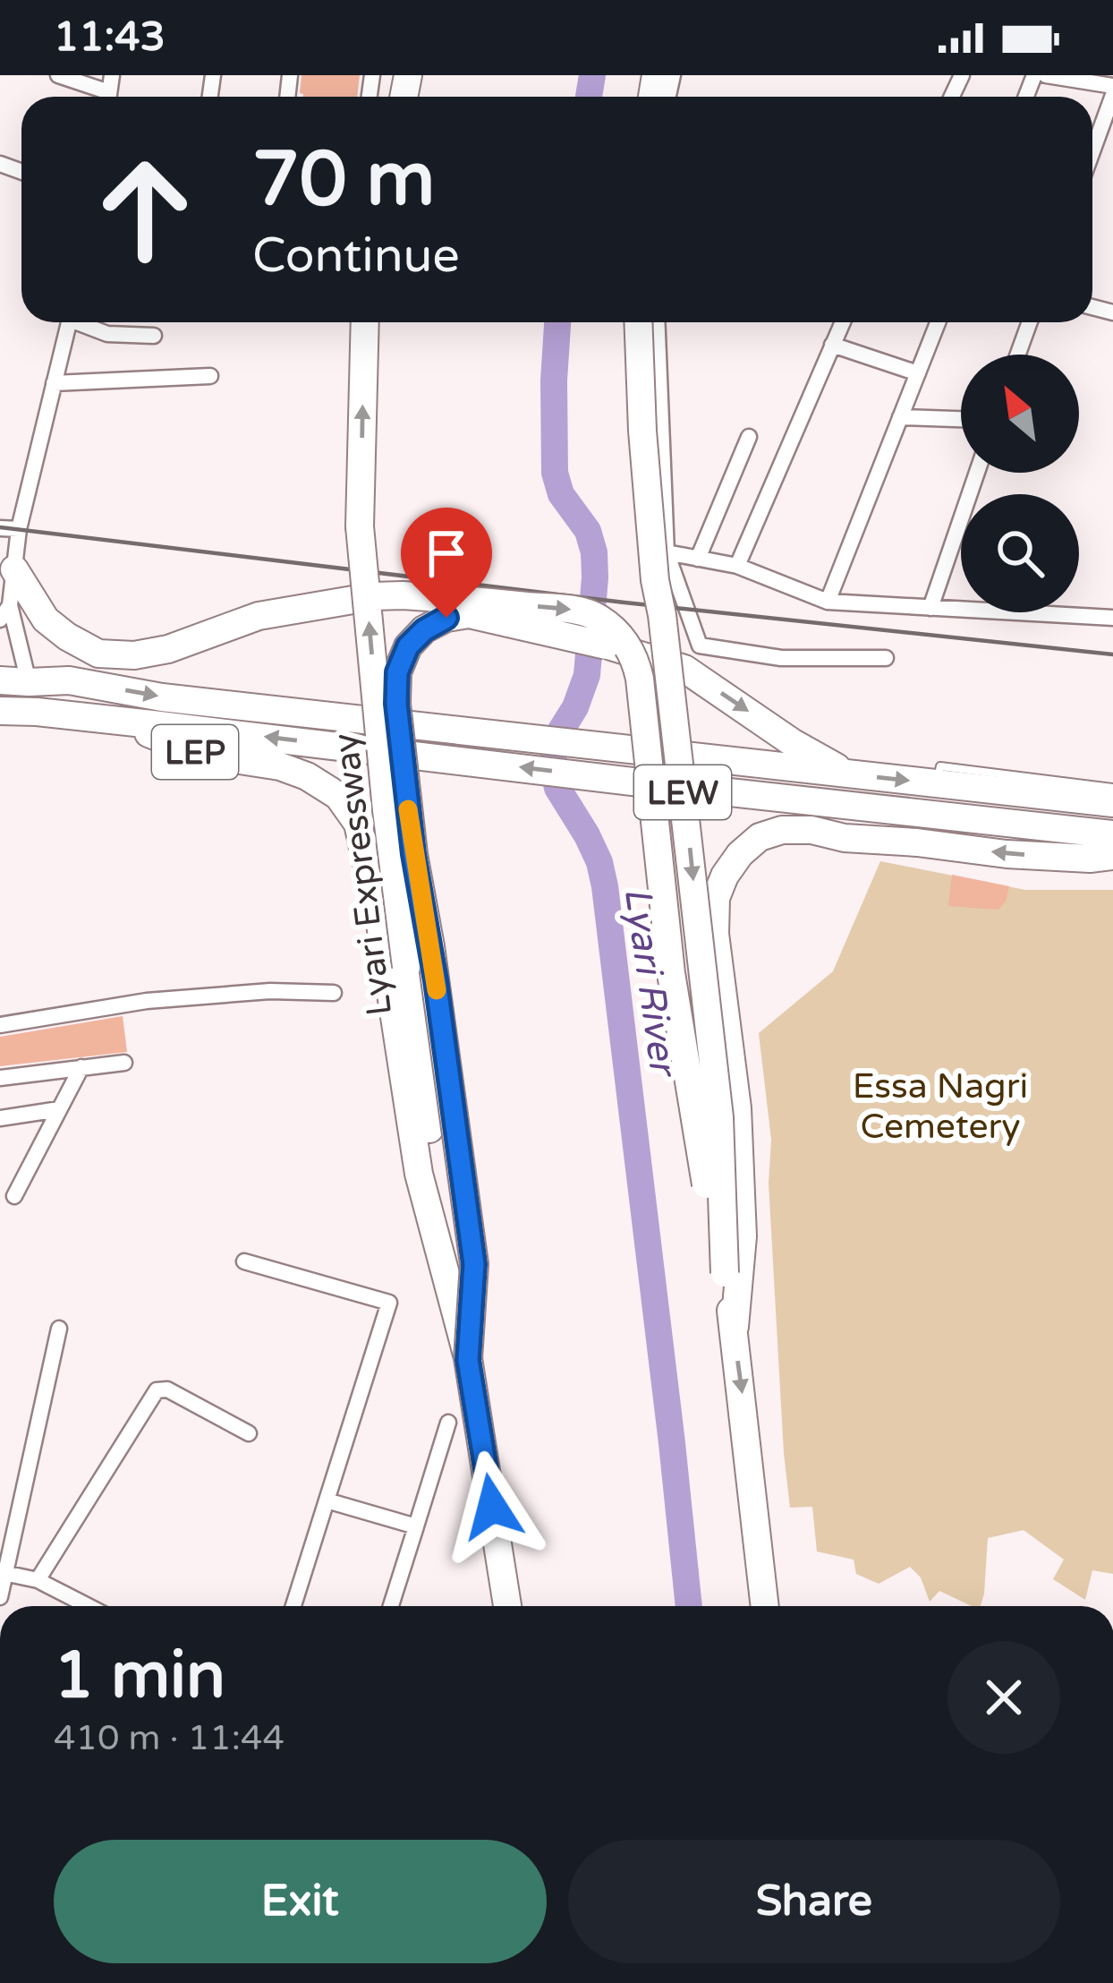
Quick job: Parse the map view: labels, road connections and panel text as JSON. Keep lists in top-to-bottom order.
{
  "streets": {
    "highway": ["LEP", "LEW", "Lyari Expressway"]
  },
  "crossings": [
    ["LEP", "Lyari Expressway"]
  ],
  "one_way": ["Lyari Expressway"],
  "water": ["Lyari River"],
  "parks": ["Essa Nagri Cemetery"],
  "north": "top left",
  "page": {
    "status": "11:43",
    "turn": ["70 m", "Continue"],
    "heading": ["1 min", "410 m · 11:44"],
    "buttons": ["Exit", "Share"]
  }
}
